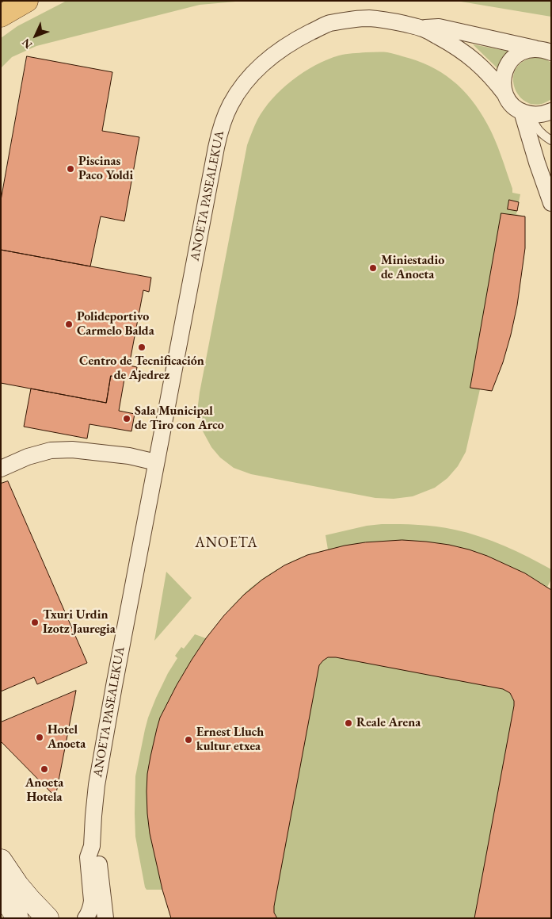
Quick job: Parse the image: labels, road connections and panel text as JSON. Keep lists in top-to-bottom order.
{
  "streets": {
    "street": ["ANOETA PASEALEKUA"]
  },
  "districts": ["ANOETA"],
  "places": [
    "Piscinas Paco Yoldi",
    "Miniestadio de Anoeta",
    "Polideportivo Carmelo Balda",
    "Centro de Tecnificación de Ajedrez",
    "Sala Municipal de Tiro con Arco",
    "Txuri Urdin Izotz Jauregia",
    "Reale Arena",
    "Hotel Anoeta",
    "Ernest Lluch kultur etxea",
    "Anoeta Hotela"
  ],
  "north": "bottom left"
}
